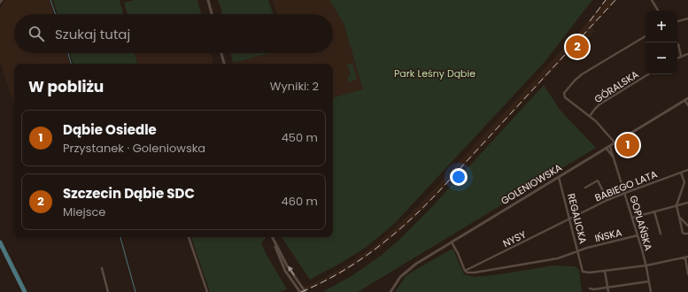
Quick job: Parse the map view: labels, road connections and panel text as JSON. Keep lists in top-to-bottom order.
{
  "streets": {
    "street": [
      "GÓRALSKA",
      "GOLENIOWSKA",
      "BABIEGO LATA",
      "REGALICKA",
      "GOPLAŃSKA",
      "IŃSKA",
      "NYSY"
    ]
  },
  "crossings": [
    ["GOLENIOWSKA", "REGALICKA"],
    ["GOLENIOWSKA", "GOPLAŃSKA"],
    ["BABIEGO LATA", "REGALICKA"],
    ["BABIEGO LATA", "GOPLAŃSKA"],
    ["BABIEGO LATA", "NYSY"],
    ["REGALICKA", "IŃSKA"],
    ["REGALICKA", "NYSY"],
    ["GOPLAŃSKA", "IŃSKA"]
  ],
  "parks": ["Park Leśny Dąbie"],
  "page": {
    "map_buttons": ["+", "−"],
    "search": "Szukaj tutaj",
    "pins": ["2", "1"],
    "heading": ["W pobliżu", "Wyniki: 2"],
    "list": [
      {
        "mark": "1",
        "name": "Dąbie Osiedle",
        "note": "Przystanek · Goleniowska",
        "value": "450 m"
      },
      {
        "mark": "2",
        "name": "Szczecin Dąbie SDC",
        "note": "Miejsce",
        "value": "460 m"
      }
    ]
  }
}
